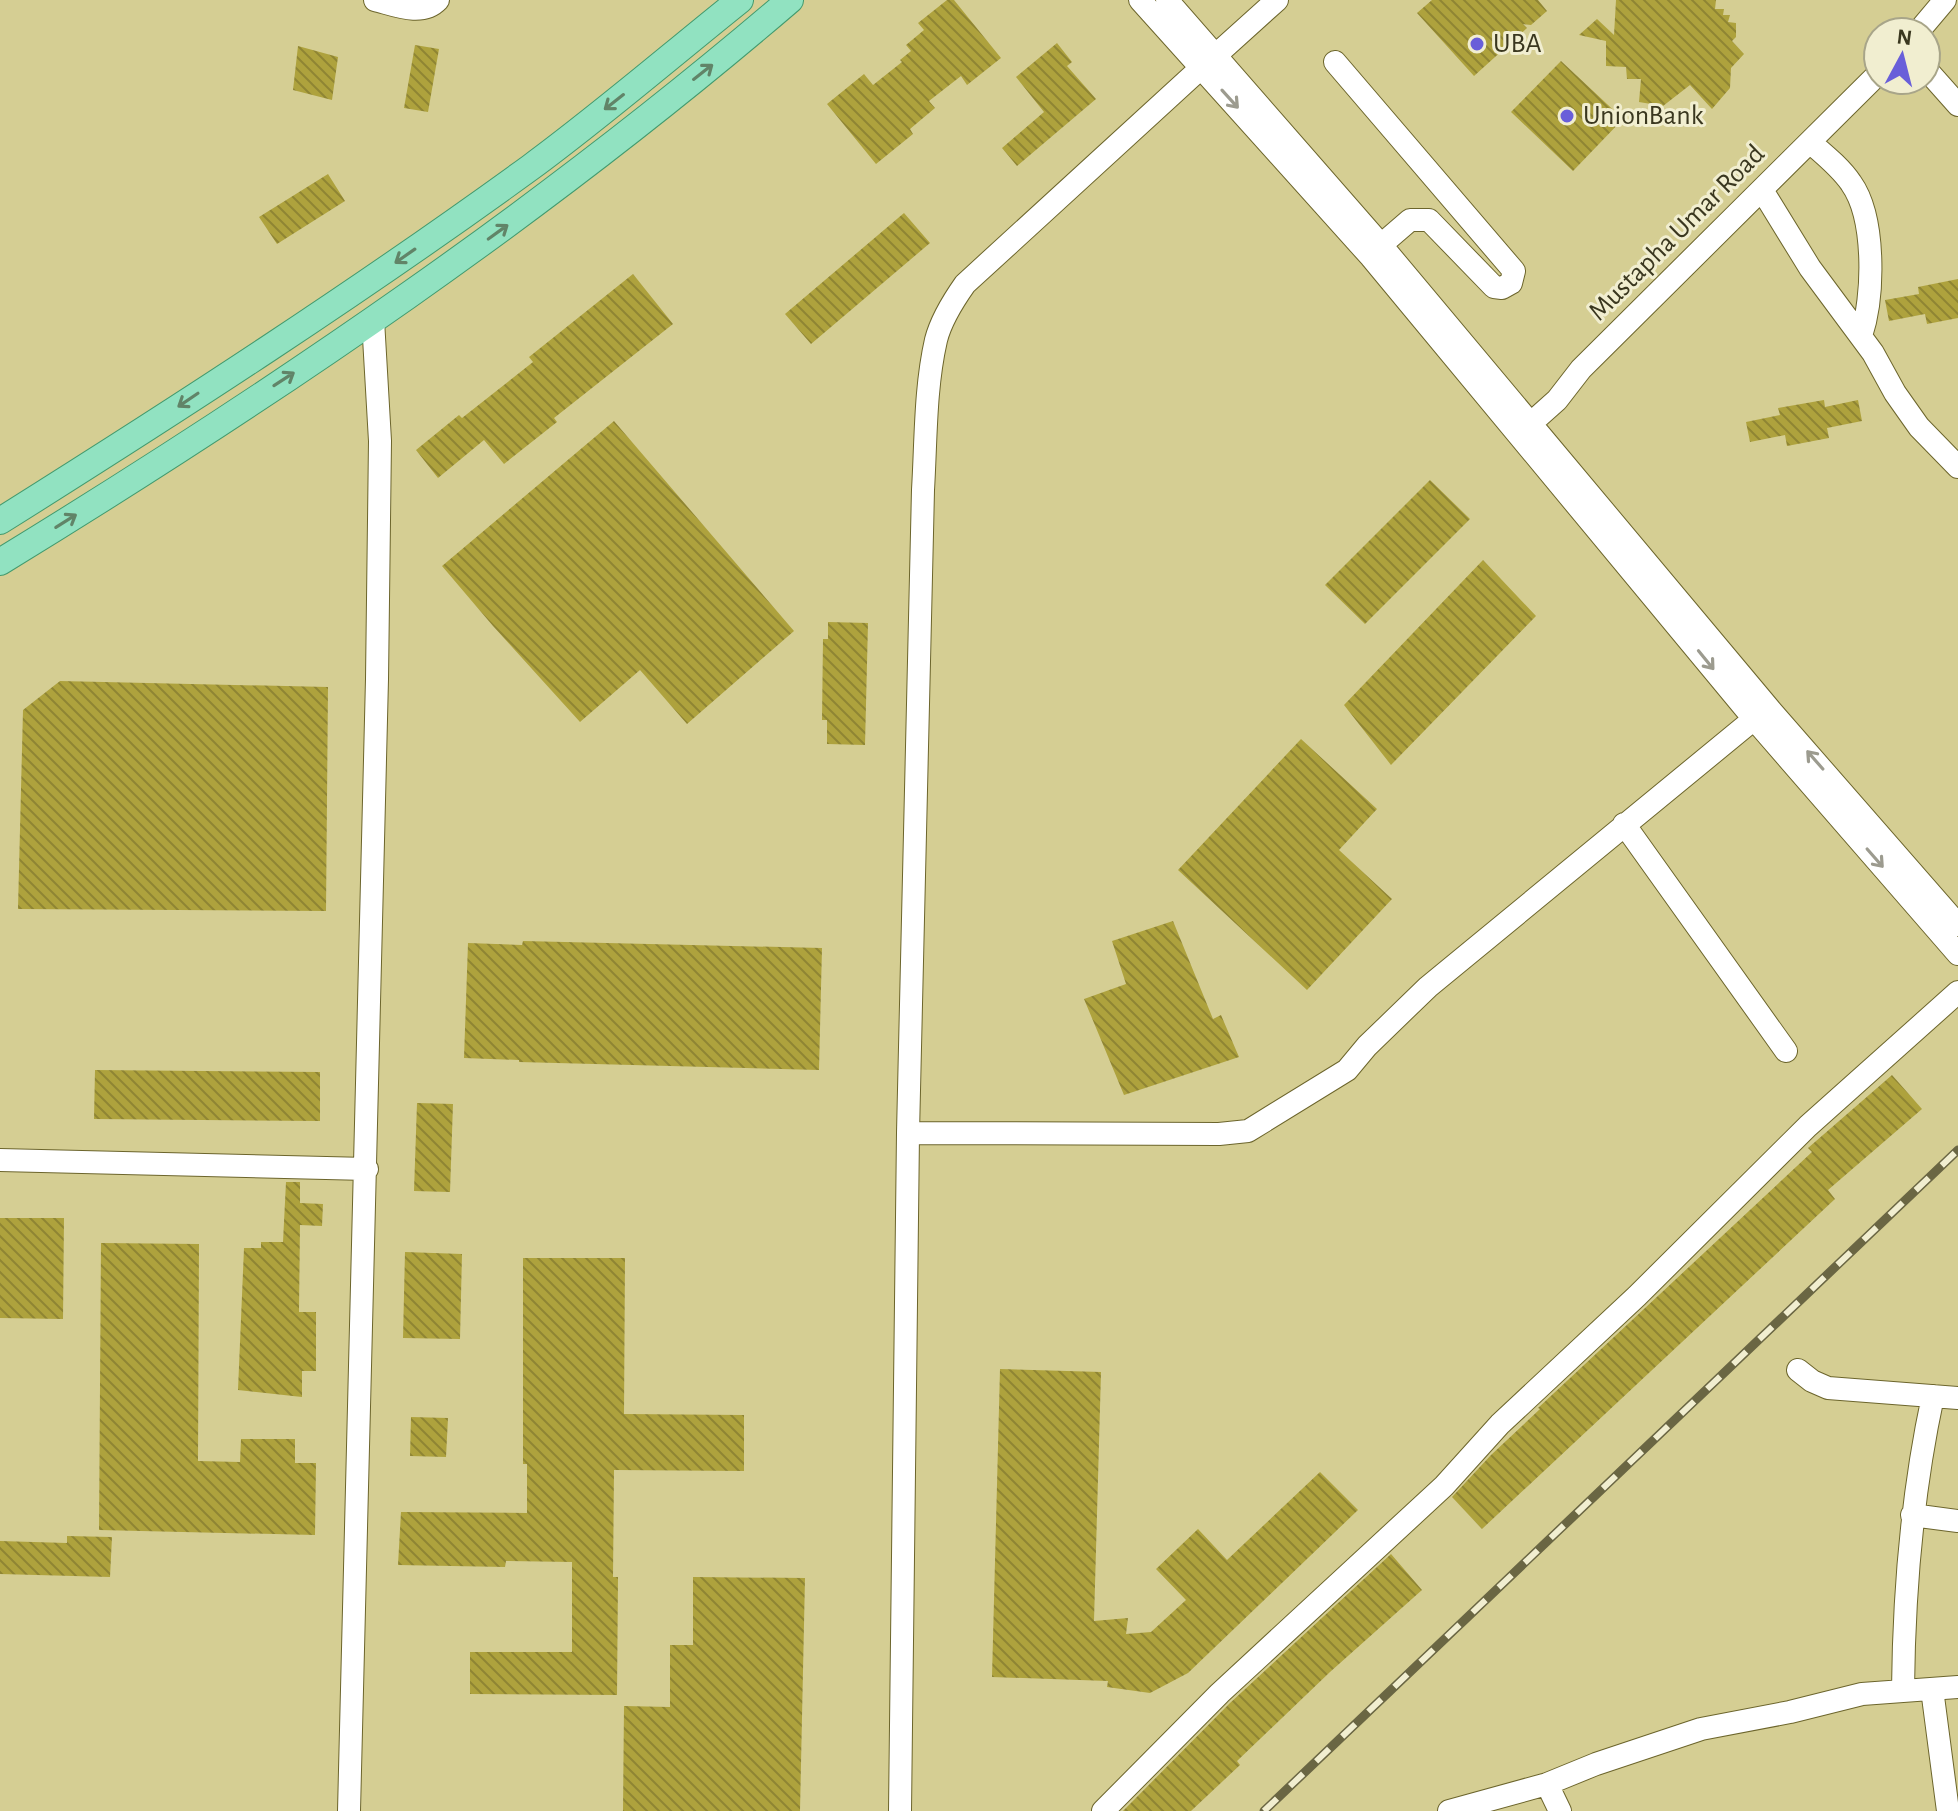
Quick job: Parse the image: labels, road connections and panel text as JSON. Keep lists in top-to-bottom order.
{
  "streets": {
    "street": ["Mustapha Umar Road"]
  },
  "places": ["UBA", "UnionBank"],
  "north": "top"
}
